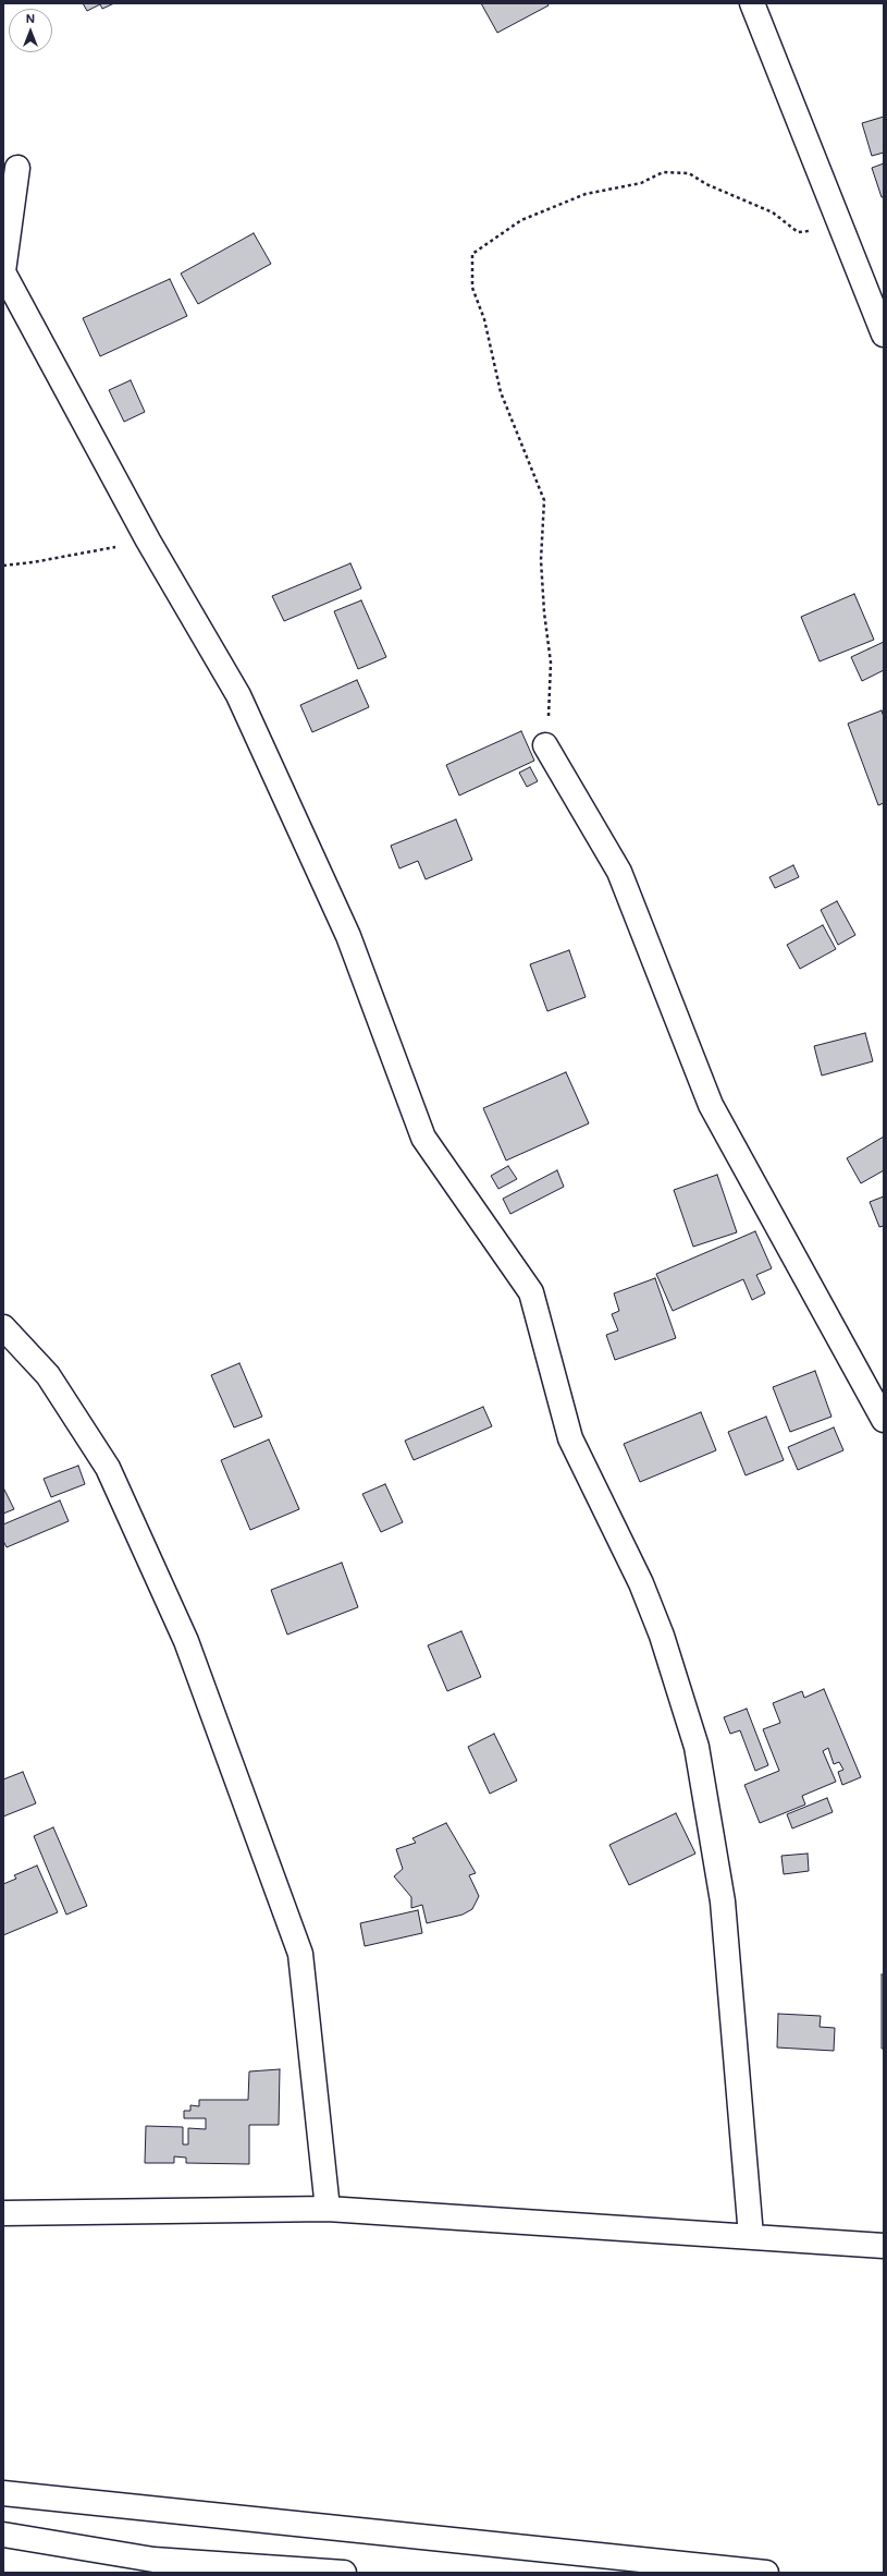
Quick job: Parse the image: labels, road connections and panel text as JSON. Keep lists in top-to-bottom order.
{
  "north": "top"
}
